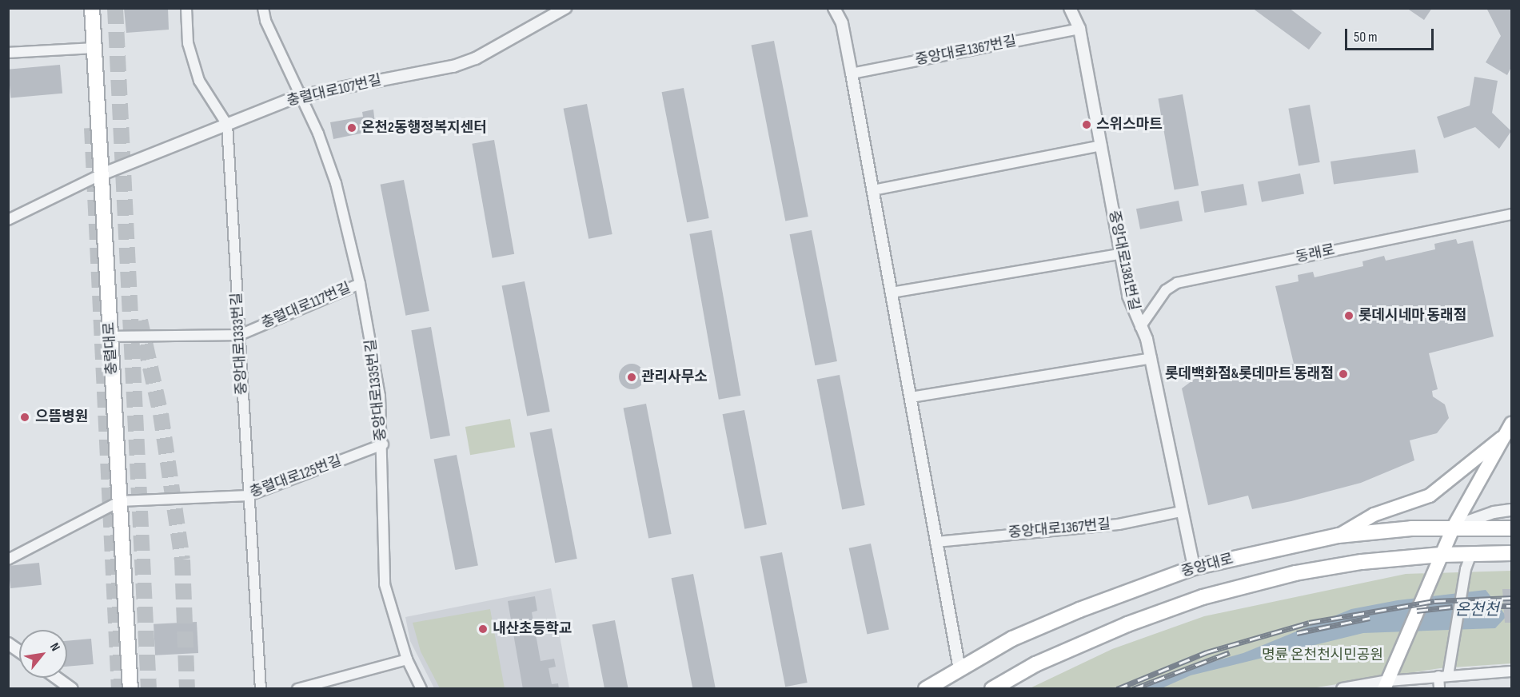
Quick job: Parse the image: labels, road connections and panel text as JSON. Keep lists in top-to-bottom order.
{
  "streets": {
    "main road": ["충렬대로", "중앙대로"],
    "street": [
      "중앙대로1367번길",
      "충렬대로107번길",
      "동래로",
      "중앙대로1381번길",
      "충렬대로117번길",
      "중앙대로1333번길",
      "중앙대로1335번길",
      "충렬대로125번길"
    ]
  },
  "crossings": [
    ["중앙대로1367번길", "중앙대로1381번길"],
    ["충렬대로107번길", "중앙대로1333번길"],
    ["충렬대로107번길", "충렬대로"],
    ["충렬대로107번길", "중앙대로1335번길"],
    ["동래로", "중앙대로1381번길"],
    ["중앙대로1381번길", "중앙대로"],
    ["충렬대로117번길", "중앙대로1333번길"],
    ["충렬대로117번길", "충렬대로"],
    ["충렬대로117번길", "중앙대로1335번길"],
    ["중앙대로1333번길", "충렬대로125번길"],
    ["충렬대로", "충렬대로125번길"],
    ["중앙대로1335번길", "충렬대로125번길"]
  ],
  "water": ["온천천"],
  "parks": ["명륜 온천천시민공원"],
  "places": [
    "스위스마트",
    "온천2동행정복지센터",
    "롯데시네마 동래점",
    "롯데백화점&롯데마트 동래점",
    "관리사무소",
    "으뜸병원",
    "내산초등학교"
  ],
  "scale_bar": "50 m",
  "north": "top right"
}
